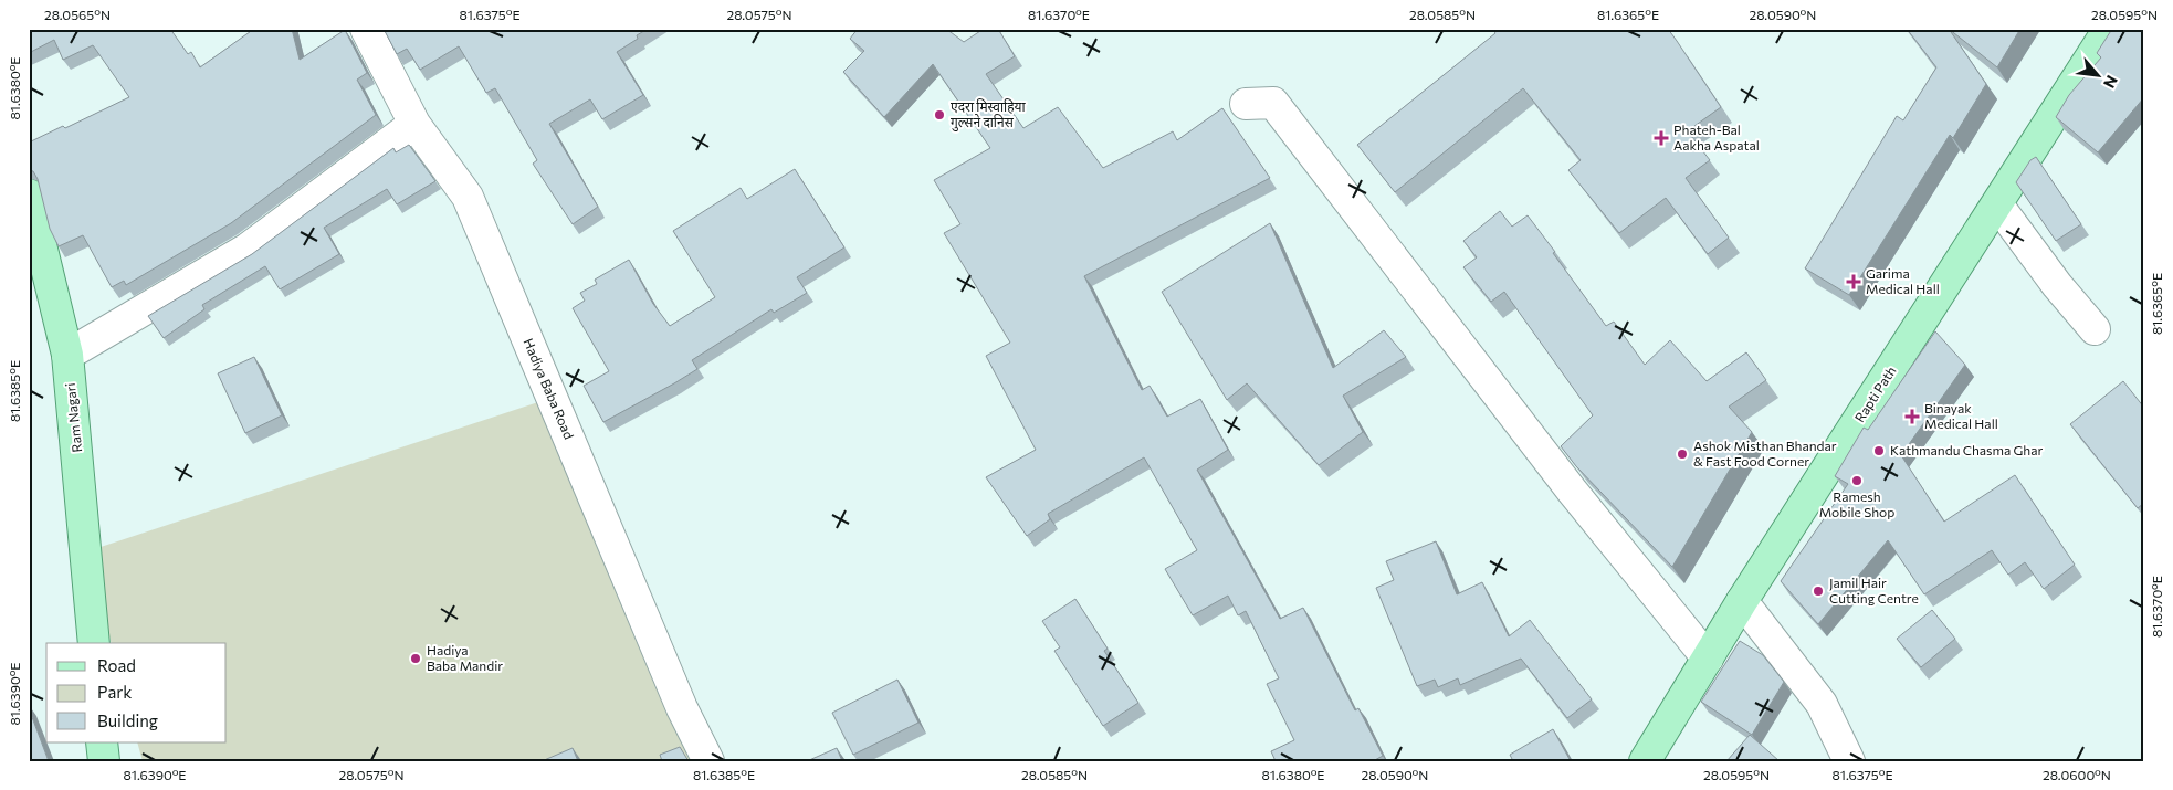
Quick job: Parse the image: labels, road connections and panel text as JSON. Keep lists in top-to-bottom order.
{
  "streets": {
    "main road": ["Rapti Path", "Ram Nagari"],
    "street": ["Hadiya Baba Road"]
  },
  "places": {
    "other": [
      "एदरा मिस्वाहिया गुल्सने दानिस",
      "Kathmandu Chasma Ghar",
      "Ashok Misthan Bhandar & Fast Food Corner",
      "Ramesh Mobile Shop",
      "Jamil Hair Cutting Centre",
      "Hadiya Baba Mandir"
    ],
    "health": ["Phateh-Bal Aakha Aspatal", "Garima Medical Hall", "Binayak Medical Hall"]
  },
  "legend": ["Road", "Park", "Building"],
  "north": "bottom right",
  "coordinates": [
    "28.0565°N",
    "81.6375°E",
    "28.0575°N",
    "81.6370°E",
    "28.0585°N",
    "81.6365°E",
    "28.0590°N",
    "28.0595°N",
    "81.6380°E",
    "81.6385°E",
    "81.6390°E",
    "28.0600°N"
  ]
}
